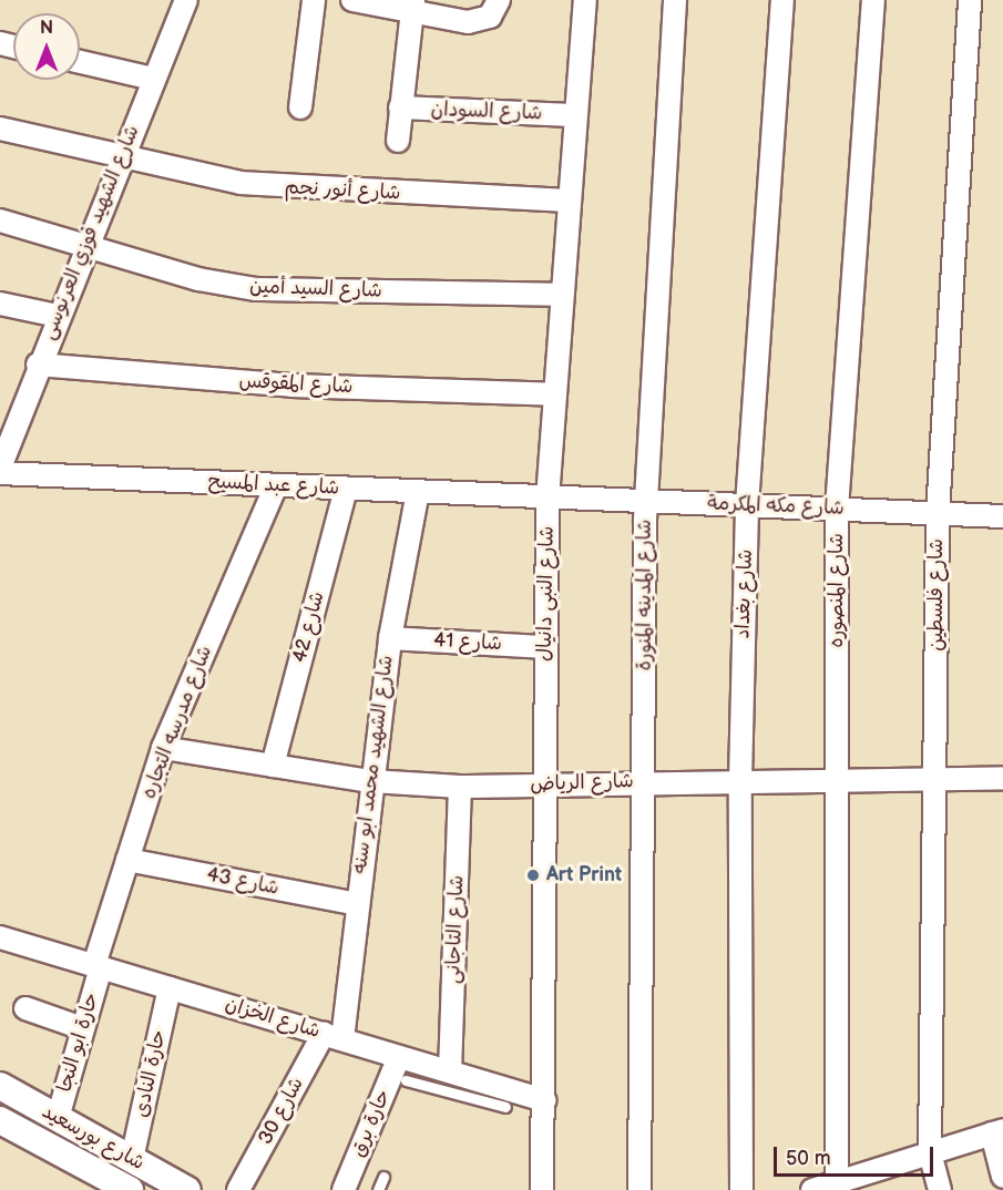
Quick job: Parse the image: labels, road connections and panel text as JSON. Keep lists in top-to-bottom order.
{
  "streets": {
    "street": [
      "شارع السودان",
      "شارع أنور نجم",
      "شارع الشهيد فوزي العرنوسى",
      "شارع السيد أمين",
      "شارع المقوقس",
      "شارع عبد المسيح",
      "شارع مكه المكرمة",
      "شارع المنصوره",
      "شارع النبى دانيال",
      "شارع بغداد",
      "شارع المدينه المنورة",
      "شارع فلسطين",
      "شارع 42",
      "شارع 41",
      "شارع مدرسه التجاره",
      "شارع الشهيد محمد ابو سنه",
      "شارع الرياض",
      "شارع 43",
      "شارع التاجانى",
      "شارع الخزان",
      "حارة ابو النجا",
      "حارة النادى",
      "شارع 30",
      "حارة برق",
      "شارع بورسعيد"
    ]
  },
  "crossings": [
    ["شارع السودان", "شارع النبى دانيال"],
    ["شارع أنور نجم", "شارع الشهيد فوزي العرنوسى"],
    ["شارع أنور نجم", "شارع النبى دانيال"],
    ["شارع الشهيد فوزي العرنوسى", "شارع السيد أمين"],
    ["شارع الشهيد فوزي العرنوسى", "شارع المقوقس"],
    ["شارع السيد أمين", "شارع النبى دانيال"],
    ["شارع المقوقس", "شارع النبى دانيال"],
    ["شارع عبد المسيح", "شارع مكه المكرمة"],
    ["شارع عبد المسيح", "شارع النبى دانيال"],
    ["شارع عبد المسيح", "شارع 42"],
    ["شارع عبد المسيح", "شارع مدرسه التجاره"],
    ["شارع عبد المسيح", "شارع الشهيد محمد ابو سنه"],
    ["شارع مكه المكرمة", "شارع المنصوره"],
    ["شارع مكه المكرمة", "شارع النبى دانيال"],
    ["شارع مكه المكرمة", "شارع بغداد"],
    ["شارع مكه المكرمة", "شارع المدينه المنورة"],
    ["شارع مكه المكرمة", "شارع فلسطين"],
    ["شارع المنصوره", "شارع الرياض"],
    ["شارع النبى دانيال", "شارع 41"],
    ["شارع النبى دانيال", "شارع الرياض"],
    ["شارع النبى دانيال", "شارع الخزان"],
    ["شارع بغداد", "شارع الرياض"],
    ["شارع المدينه المنورة", "شارع الرياض"],
    ["شارع فلسطين", "شارع الرياض"],
    ["شارع 42", "شارع الرياض"],
    ["شارع 41", "شارع الشهيد محمد ابو سنه"],
    ["شارع مدرسه التجاره", "شارع الرياض"],
    ["شارع مدرسه التجاره", "شارع 43"],
    ["شارع مدرسه التجاره", "شارع الخزان"],
    ["شارع مدرسه التجاره", "حارة ابو النجا"],
    ["شارع الشهيد محمد ابو سنه", "شارع الرياض"],
    ["شارع الشهيد محمد ابو سنه", "شارع 43"],
    ["شارع الشهيد محمد ابو سنه", "شارع الخزان"],
    ["شارع الشهيد محمد ابو سنه", "شارع 30"],
    ["شارع الرياض", "شارع التاجانى"],
    ["شارع التاجانى", "شارع الخزان"],
    ["شارع الخزان", "حارة ابو النجا"],
    ["شارع الخزان", "حارة النادى"],
    ["شارع الخزان", "شارع 30"],
    ["شارع الخزان", "حارة برق"],
    ["حارة ابو النجا", "شارع بورسعيد"],
    ["حارة النادى", "شارع بورسعيد"]
  ],
  "places": ["Art Print"],
  "scale_bar": "50 m",
  "north": "top"
}
